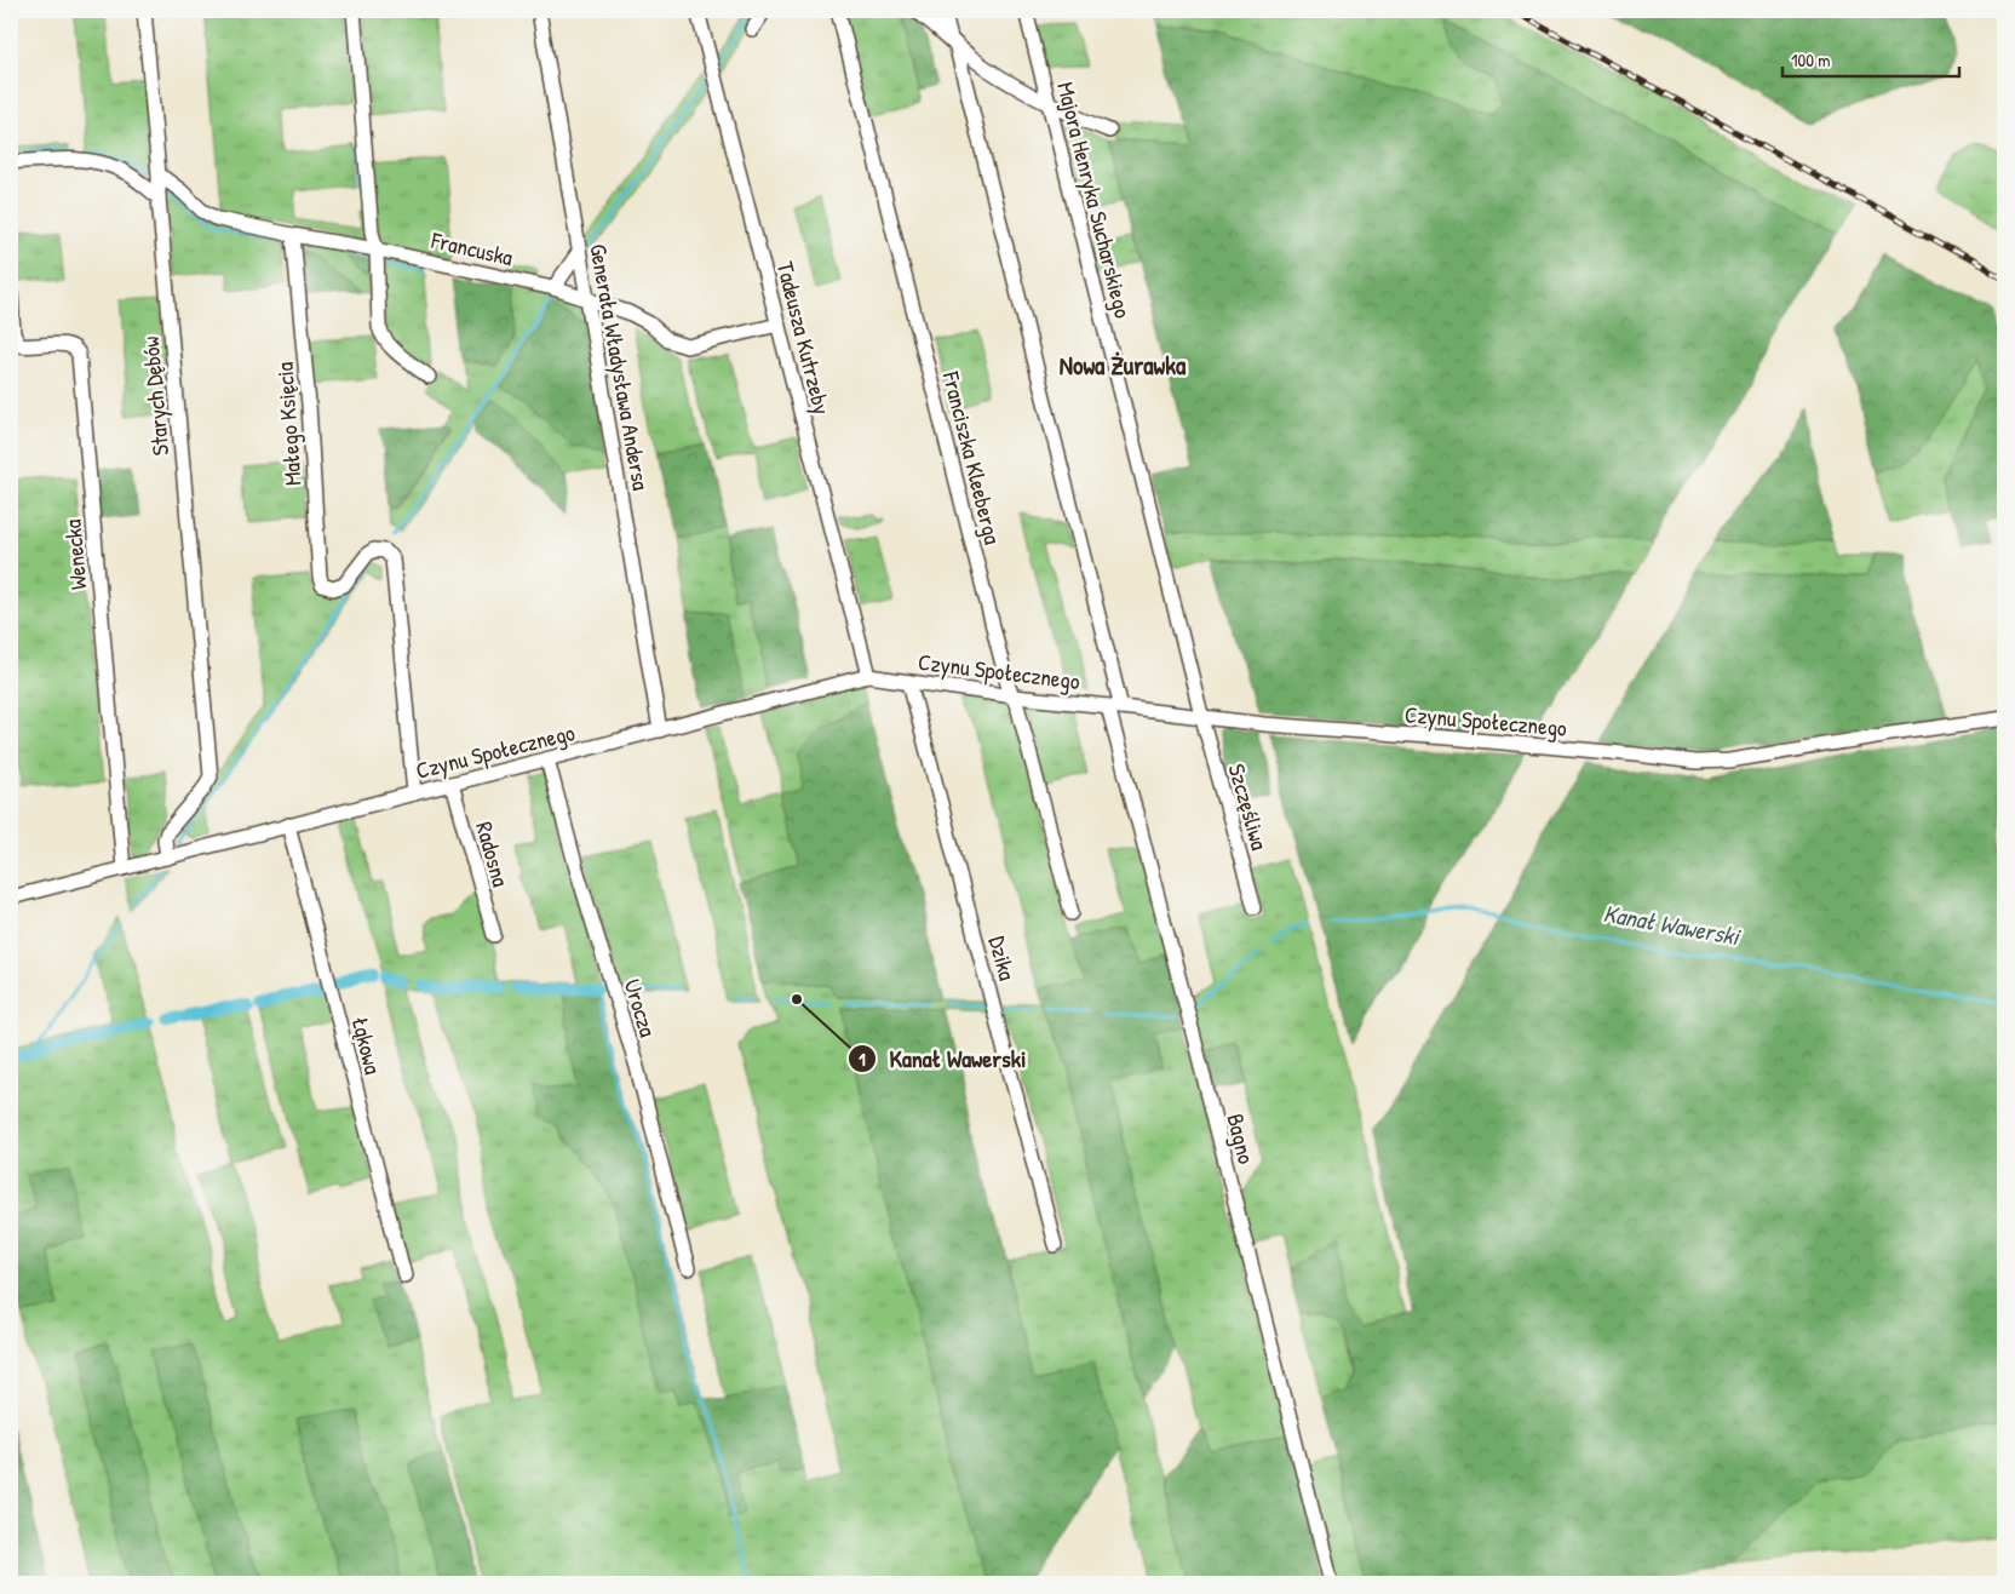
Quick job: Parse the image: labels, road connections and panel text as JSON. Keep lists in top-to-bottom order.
{
  "streets": {
    "street": [
      "Majora Henryka Sucharskiego",
      "Francuska",
      "Tadeusza Kutrzeby",
      "Generała Władysława Andersa",
      "Starych Dębów",
      "Małego Księcia",
      "Franciszka Kleeberga",
      "Wenecka",
      "Czynu Społecznego",
      "Szczęśliwa",
      "Radosna",
      "Dzika",
      "Urocza",
      "Łąkowa",
      "Bagno"
    ]
  },
  "crossings": [
    ["Majora Henryka Sucharskiego", "Czynu Społecznego"],
    ["Majora Henryka Sucharskiego", "Szczęśliwa"],
    ["Francuska", "Tadeusza Kutrzeby"],
    ["Francuska", "Generała Władysława Andersa"],
    ["Francuska", "Starych Dębów"],
    ["Francuska", "Małego Księcia"],
    ["Tadeusza Kutrzeby", "Czynu Społecznego"],
    ["Generała Władysława Andersa", "Czynu Społecznego"],
    ["Starych Dębów", "Czynu Społecznego"],
    ["Małego Księcia", "Czynu Społecznego"],
    ["Franciszka Kleeberga", "Czynu Społecznego"],
    ["Wenecka", "Czynu Społecznego"],
    ["Czynu Społecznego", "Szczęśliwa"],
    ["Czynu Społecznego", "Radosna"],
    ["Czynu Społecznego", "Dzika"],
    ["Czynu Społecznego", "Urocza"],
    ["Czynu Społecznego", "Łąkowa"],
    ["Czynu Społecznego", "Bagno"]
  ],
  "districts": ["Nowa Żurawka"],
  "water": ["Kanał Wawerski"],
  "places": ["Kanał Wawerski"],
  "scale_bar": "100 m"
}
